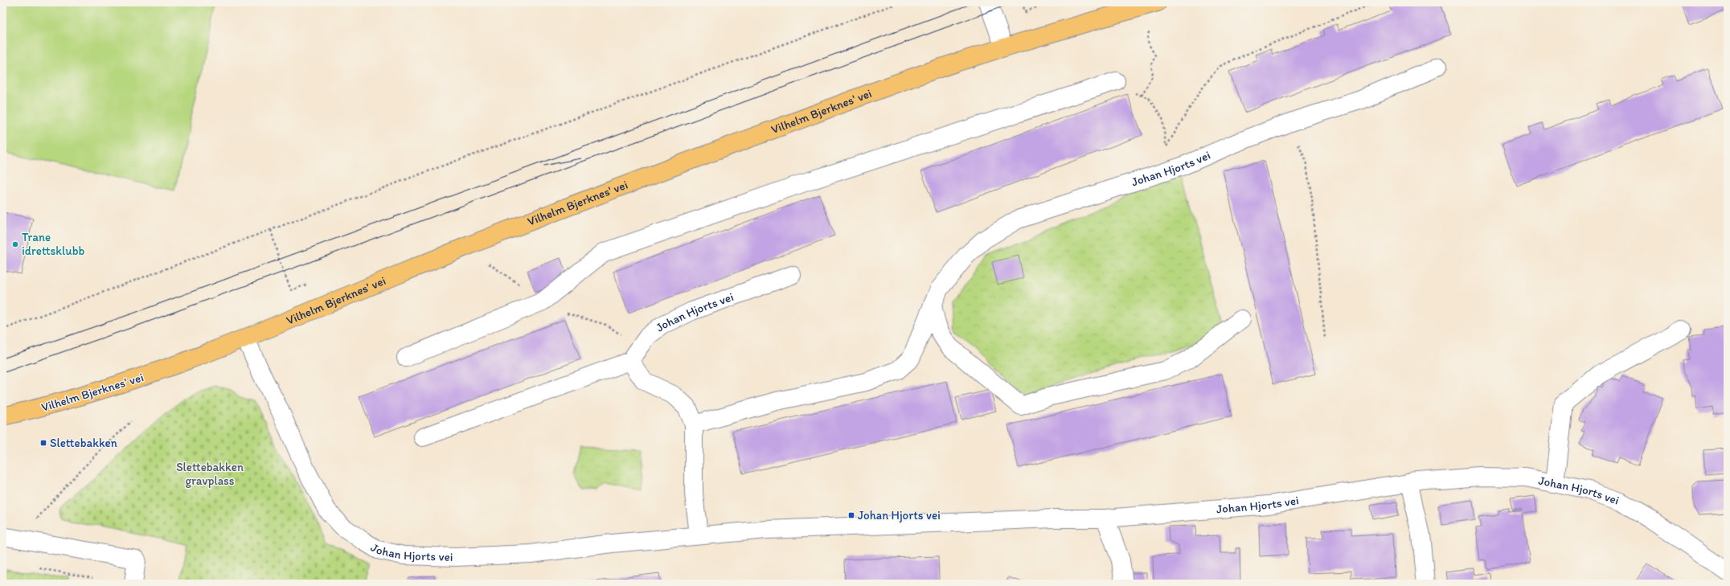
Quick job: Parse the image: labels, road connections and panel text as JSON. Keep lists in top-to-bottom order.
{
  "streets": {
    "main road": ["Vilhelm Bjerknes' vei"],
    "street": ["Johan Hjorts vei"]
  },
  "crossings": [
    ["Vilhelm Bjerknes' vei", "Johan Hjorts vei"]
  ],
  "parks": ["Slettebakken gravplass"],
  "places": {
    "other": ["Trane idrettsklubb"],
    "transit": ["Slettebakken", "Johan Hjorts vei"]
  }
}
